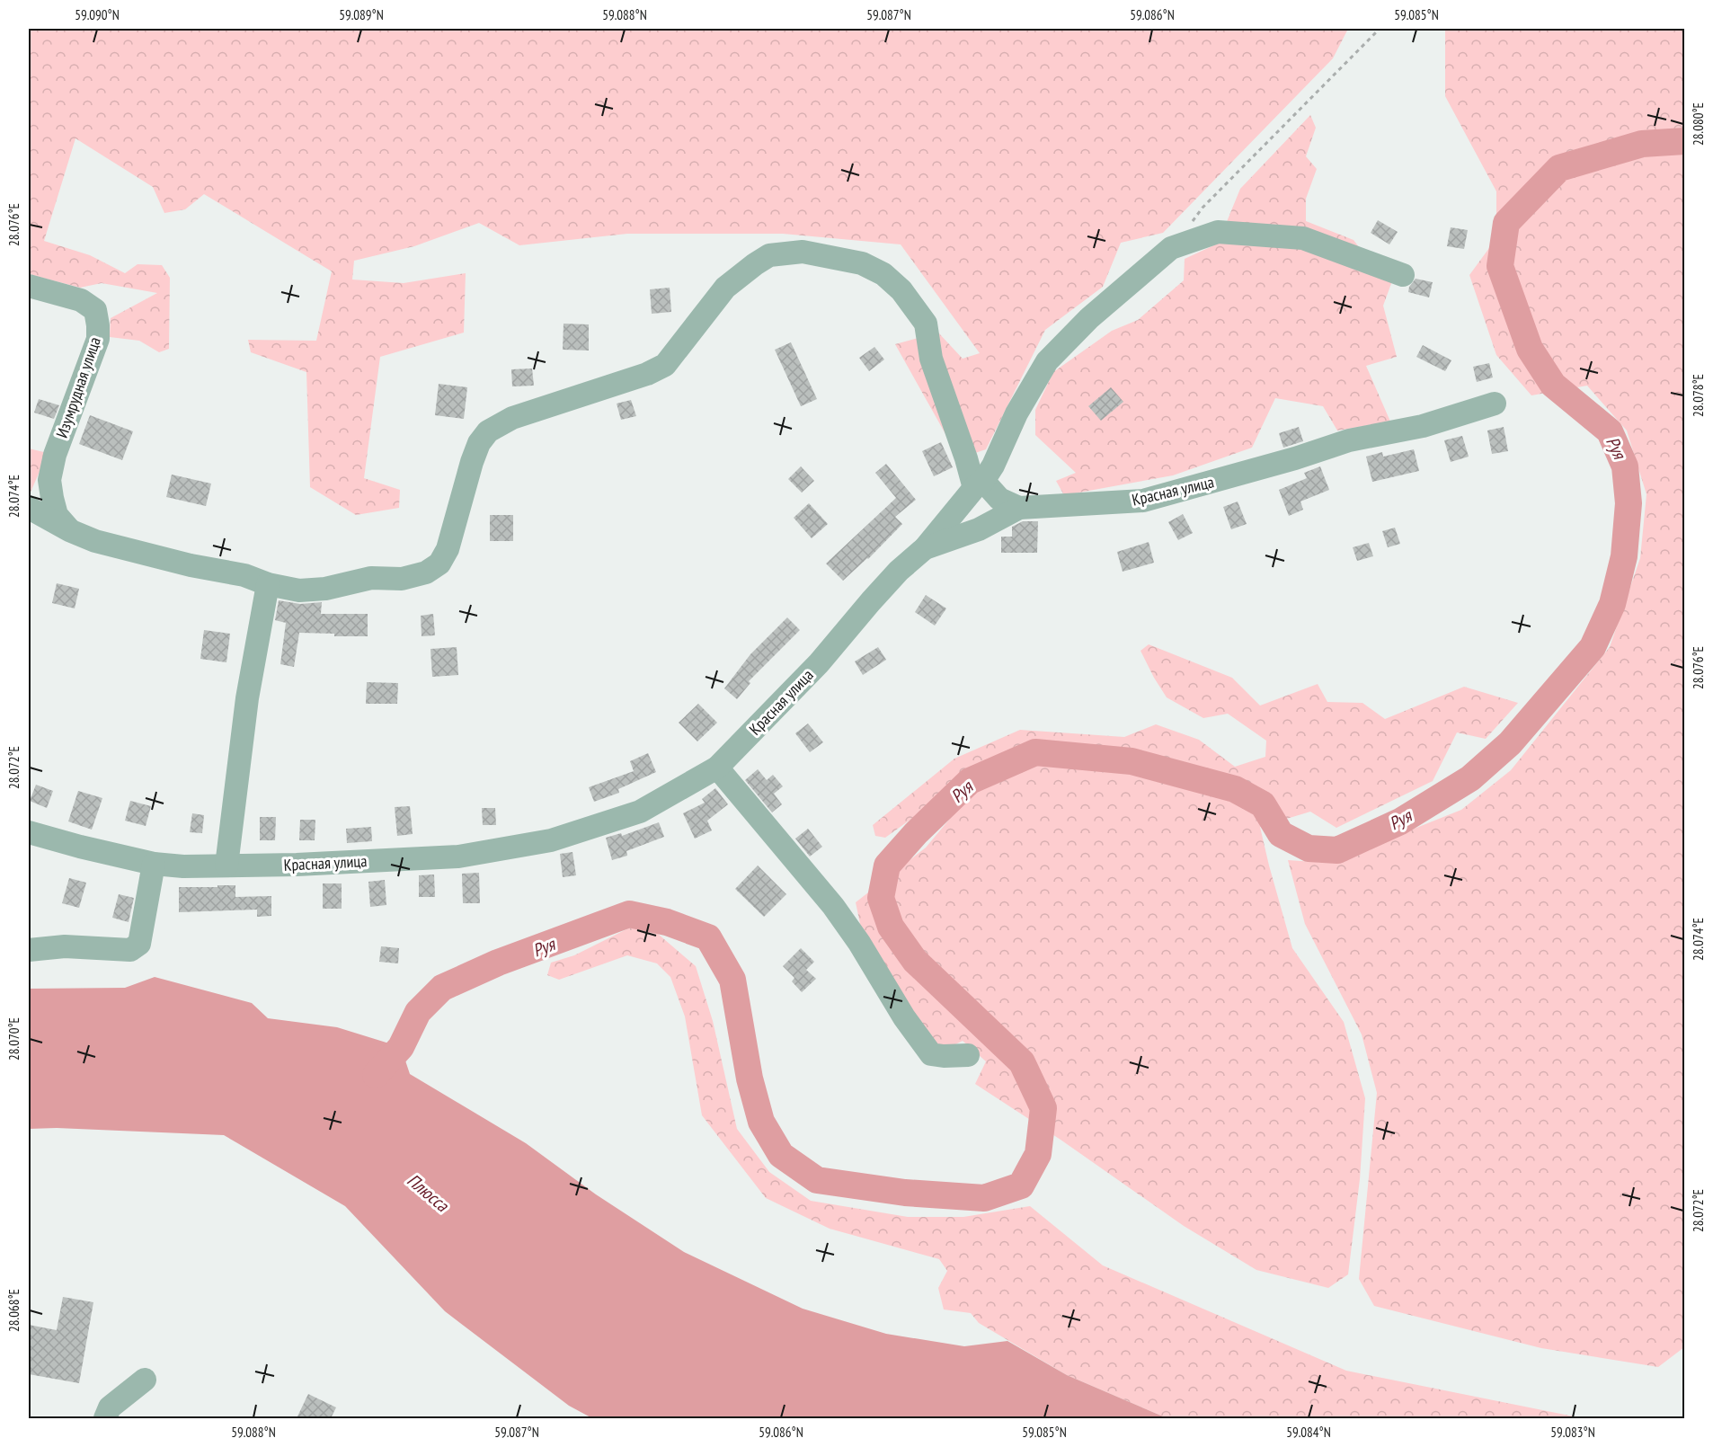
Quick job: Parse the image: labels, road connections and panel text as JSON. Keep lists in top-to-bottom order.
{
  "streets": {
    "street": ["Изумрудная улица", "Красная улица"]
  },
  "water": ["Руя", "Плюсса"],
  "coordinates": [
    "59.090°N",
    "59.089°N",
    "59.088°N",
    "59.087°N",
    "59.086°N",
    "59.085°N",
    "28.080°E",
    "28.076°E",
    "28.078°E",
    "28.074°E",
    "28.072°E",
    "28.070°E",
    "28.068°E",
    "59.084°N",
    "59.083°N"
  ]
}
